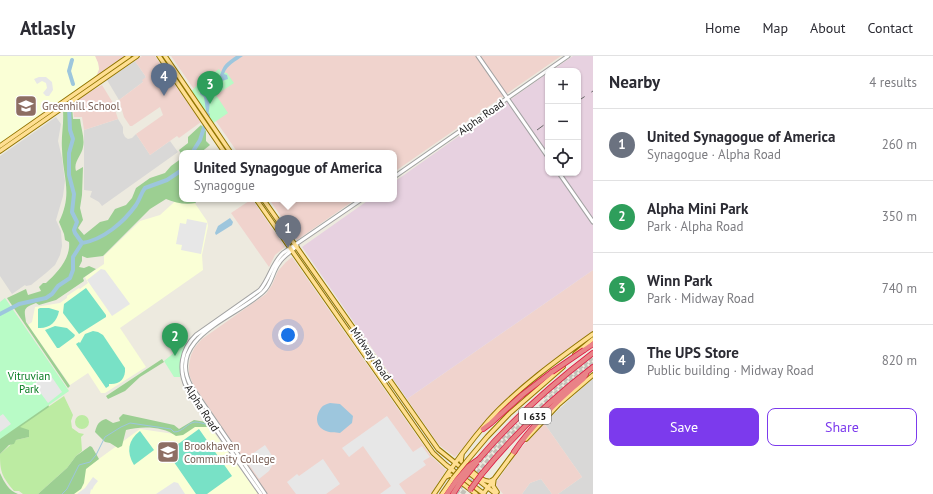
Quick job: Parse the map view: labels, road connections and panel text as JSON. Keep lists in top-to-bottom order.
{
  "streets": {
    "highway": ["I 635"],
    "main road": ["Midway Road"],
    "street": ["Alpha Road"]
  },
  "crossings": [
    ["Alpha Road", "Midway Road"]
  ],
  "parks": ["Vitruvian Park"],
  "places": {
    "school or university": ["Greenhill School", "Brookhaven Community College"]
  },
  "page": {
    "header": "Atlasly",
    "nav": [
      "Home",
      "Map",
      "About",
      "Contact"
    ],
    "heading": ["Nearby", "4 results"],
    "pins": [
      "4",
      "3",
      "1",
      "2"
    ],
    "map_buttons": ["+", "−"],
    "list": [
      {
        "mark": "1",
        "name": "United Synagogue of America",
        "note": "Synagogue · Alpha Road",
        "value": "260 m"
      },
      {
        "mark": "2",
        "name": "Alpha Mini Park",
        "note": "Park · Alpha Road",
        "value": "350 m"
      },
      {
        "mark": "3",
        "name": "Winn Park",
        "note": "Park · Midway Road",
        "value": "740 m"
      },
      {
        "mark": "4",
        "name": "The UPS Store",
        "note": "Public building · Midway Road",
        "value": "820 m"
      }
    ],
    "popup": ["United Synagogue of America", "Synagogue"],
    "buttons": ["Save", "Share"]
  }
}
